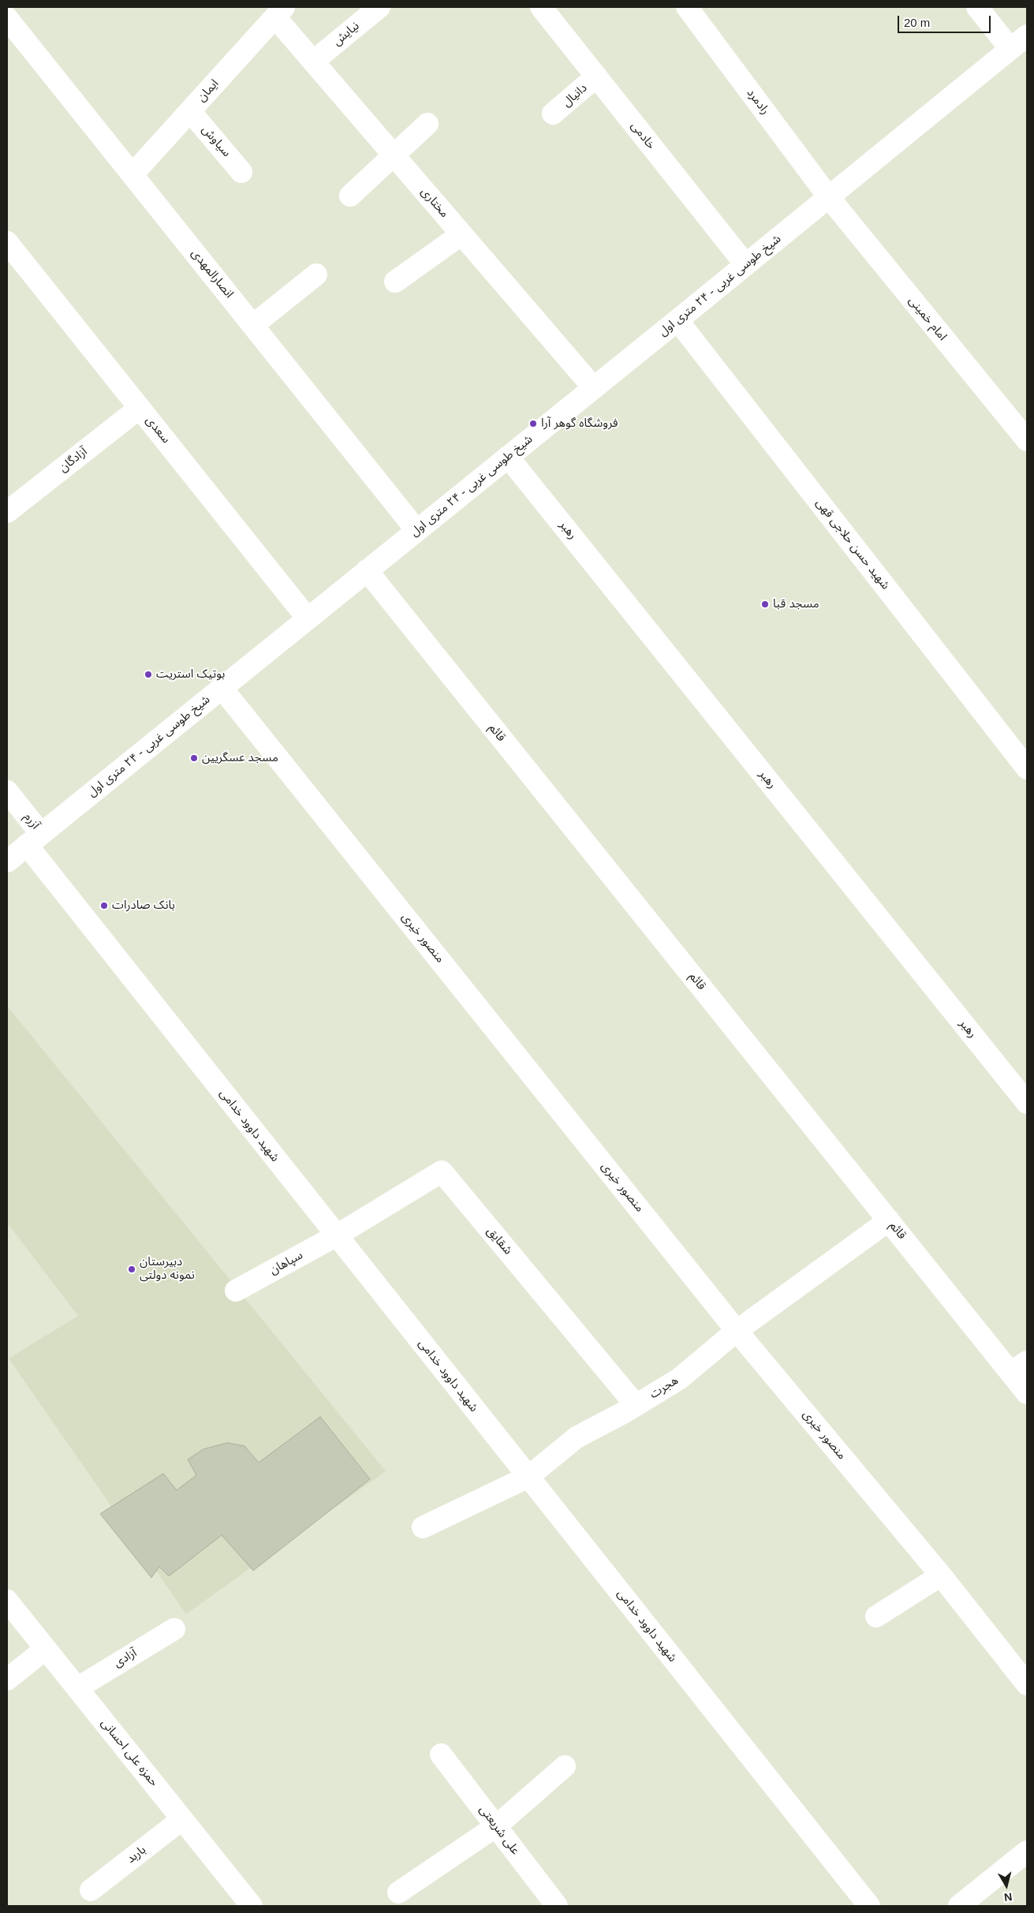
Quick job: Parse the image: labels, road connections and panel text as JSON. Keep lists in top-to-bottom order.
{
  "streets": {
    "street": [
      "نیایش",
      "ایمان",
      "دانیال",
      "رادمرد",
      "خادمی",
      "سیاوش",
      "مختاری",
      "انصارالمهدی",
      "شیخ طوسی غربی - ۲۴ متری اول",
      "امام خمینی",
      "سعدی",
      "آزادگان",
      "رهبر",
      "شهید حسن حلاجی قهی",
      "قائم",
      "آزرم",
      "منصور خیری",
      "شهید داوود خدامی",
      "شقایق",
      "سپاهان",
      "هجرت",
      "آزادی",
      "حمزه علی احسانی",
      "علی شریعتی",
      "باربد"
    ]
  },
  "crossings": [
    ["نیایش", "مختاری"],
    ["ایمان", "سیاوش"],
    ["ایمان", "مختاری"],
    ["ایمان", "انصارالمهدی"],
    ["دانیال", "خادمی"],
    ["رادمرد", "شیخ طوسی غربی - ۲۴ متری اول"],
    ["رادمرد", "امام خمینی"],
    ["خادمی", "شیخ طوسی غربی - ۲۴ متری اول"],
    ["مختاری", "شیخ طوسی غربی - ۲۴ متری اول"],
    ["انصارالمهدی", "شیخ طوسی غربی - ۲۴ متری اول"],
    ["شیخ طوسی غربی - ۲۴ متری اول", "امام خمینی"],
    ["شیخ طوسی غربی - ۲۴ متری اول", "سعدی"],
    ["شیخ طوسی غربی - ۲۴ متری اول", "رهبر"],
    ["شیخ طوسی غربی - ۲۴ متری اول", "شهید حسن حلاجی قهی"],
    ["شیخ طوسی غربی - ۲۴ متری اول", "قائم"],
    ["شیخ طوسی غربی - ۲۴ متری اول", "آزرم"],
    ["شیخ طوسی غربی - ۲۴ متری اول", "منصور خیری"],
    ["شیخ طوسی غربی - ۲۴ متری اول", "شهید داوود خدامی"],
    ["سعدی", "آزادگان"],
    ["قائم", "هجرت"],
    ["آزرم", "شهید داوود خدامی"],
    ["منصور خیری", "هجرت"],
    ["شهید داوود خدامی", "شقایق"],
    ["شهید داوود خدامی", "سپاهان"],
    ["شهید داوود خدامی", "هجرت"],
    ["شقایق", "سپاهان"],
    ["شقایق", "هجرت"],
    ["آزادی", "حمزه علی احسانی"],
    ["حمزه علی احسانی", "باربد"]
  ],
  "places": [
    "فروشگاه گوهر آرا",
    "مسجد قبا",
    "بوتیک استریت",
    "مسجد عسگریین",
    "بانک صادرات",
    "دبیرستان نمونه دولتی"
  ],
  "scale_bar": "20 m",
  "north": "bottom"
}
